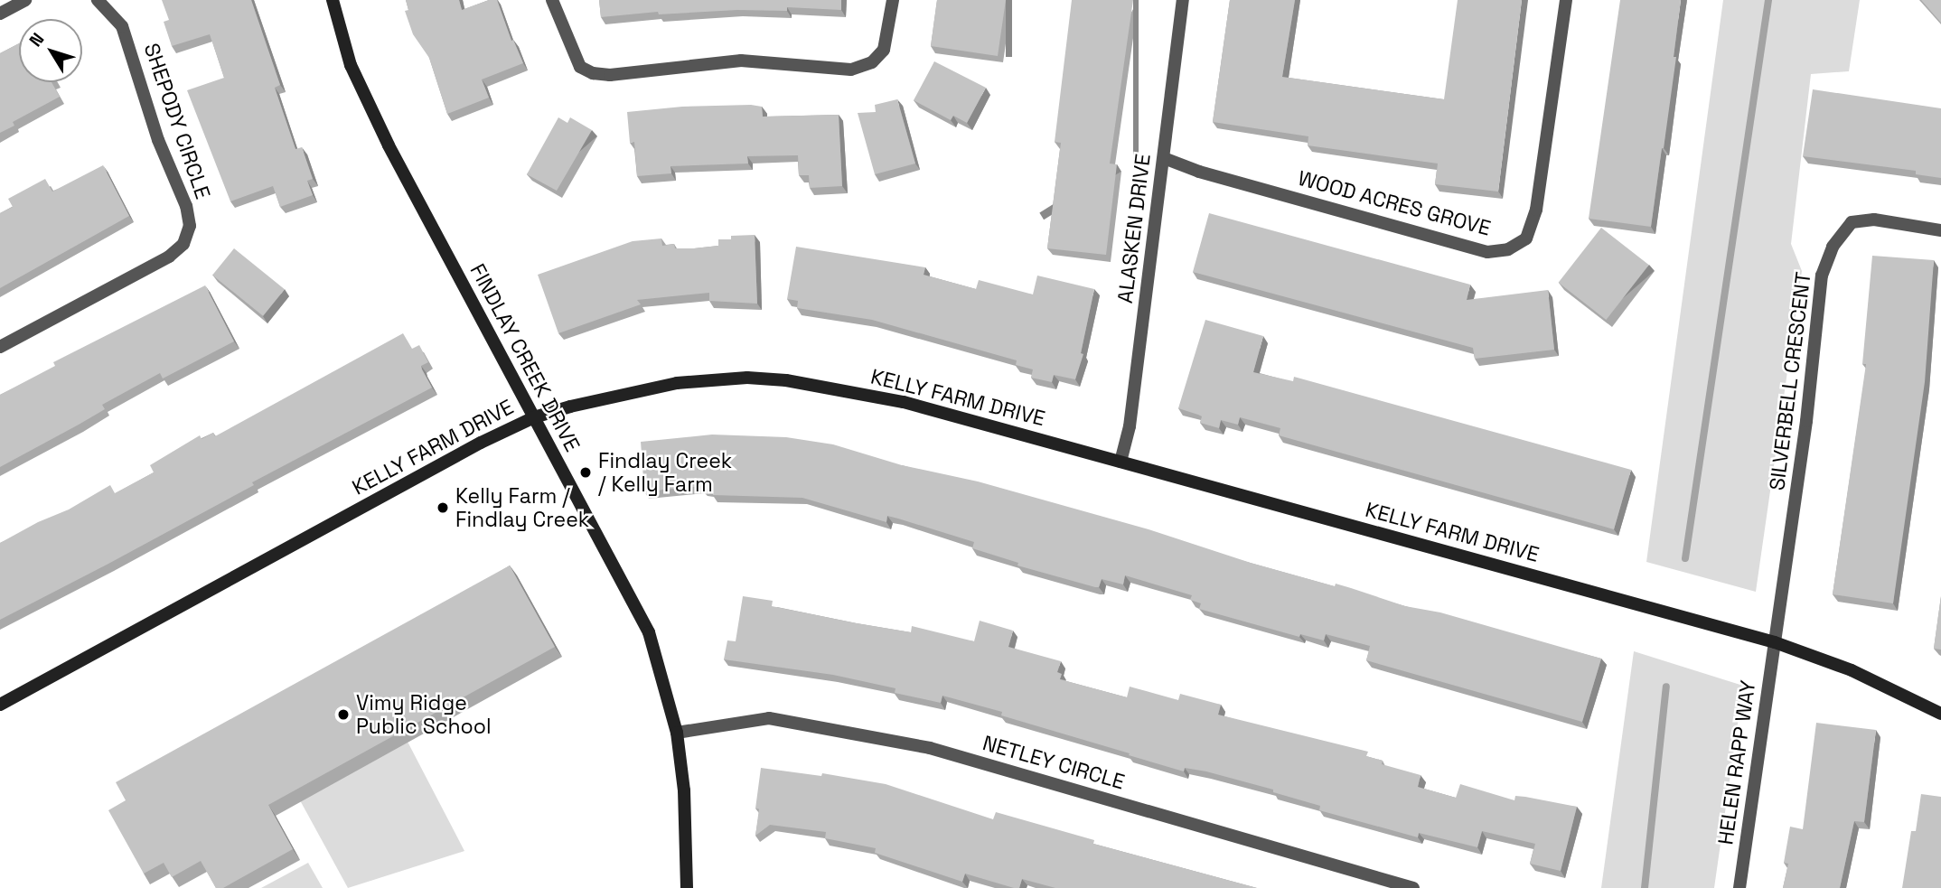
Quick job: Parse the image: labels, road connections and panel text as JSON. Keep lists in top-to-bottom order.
{
  "streets": {
    "street": [
      "SHEPODY CIRCLE",
      "WOOD ACRES GROVE",
      "ALASKEN DRIVE",
      "FINDLAY CREEK DRIVE",
      "SILVERBELL CRESCENT",
      "KELLY FARM DRIVE",
      "NETLEY CIRCLE",
      "HELEN RAPP WAY"
    ]
  },
  "crossings": [
    ["WOOD ACRES GROVE", "ALASKEN DRIVE"],
    ["ALASKEN DRIVE", "KELLY FARM DRIVE"],
    ["FINDLAY CREEK DRIVE", "KELLY FARM DRIVE"],
    ["FINDLAY CREEK DRIVE", "NETLEY CIRCLE"],
    ["SILVERBELL CRESCENT", "KELLY FARM DRIVE"],
    ["SILVERBELL CRESCENT", "HELEN RAPP WAY"],
    ["KELLY FARM DRIVE", "HELEN RAPP WAY"]
  ],
  "places": ["Findlay Creek / Kelly Farm", "Kelly Farm / Findlay Creek", "Vimy Ridge Public School"],
  "north": "top left"
}
